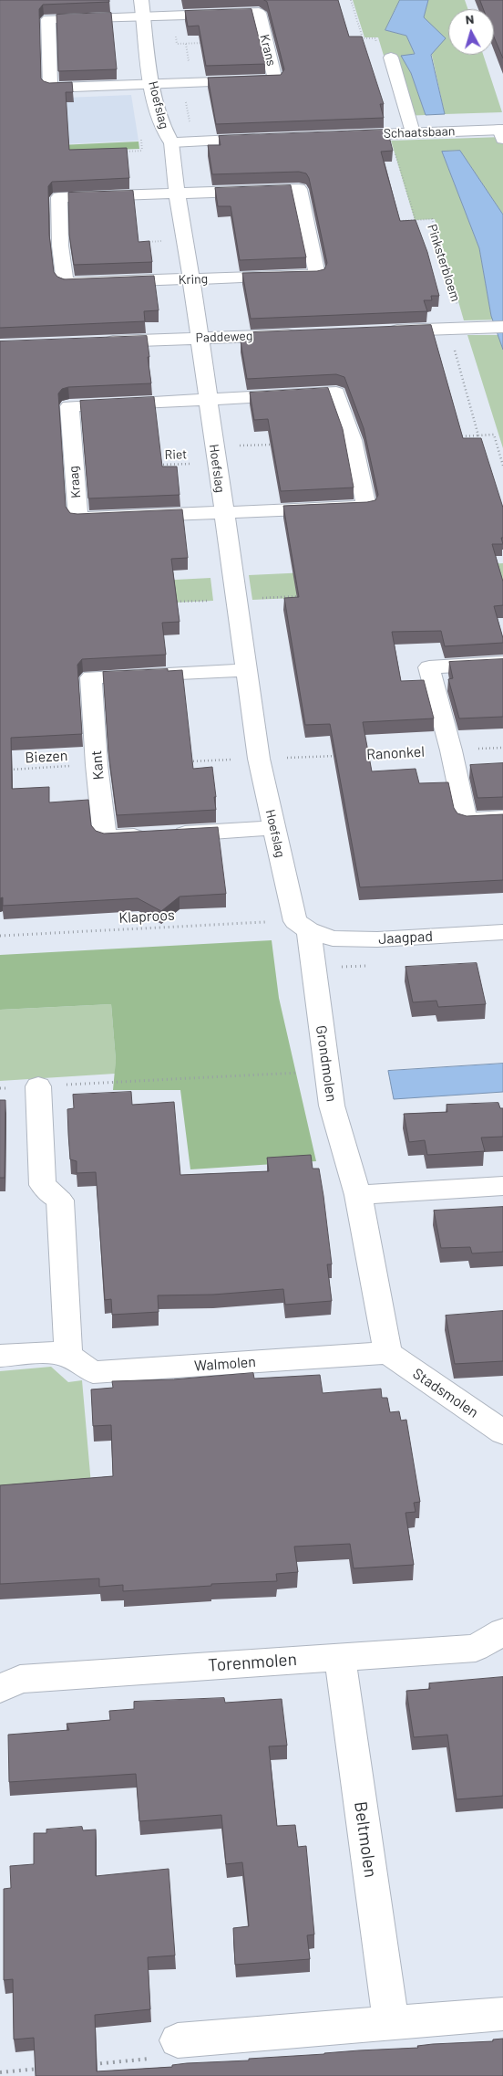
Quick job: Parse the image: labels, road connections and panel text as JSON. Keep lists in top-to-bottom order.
{
  "streets": {
    "street": [
      "Krans",
      "Hoefslag",
      "Schaatsbaan",
      "Kring",
      "Paddeweg",
      "Kraag",
      "Kant",
      "Jaagpad",
      "Grondmolen",
      "Walmolen",
      "Stadsmolen",
      "Torenmolen",
      "Beltmolen"
    ],
    "path": [
      "Pinksterbloem",
      "Riet",
      "Ranonkel",
      "Biezen",
      "Klaproos"
    ]
  },
  "crossings": [
    ["Krans", "Hoefslag"],
    ["Hoefslag", "Kring"],
    ["Hoefslag", "Paddeweg"],
    ["Hoefslag", "Riet"],
    ["Hoefslag", "Kraag"],
    ["Hoefslag", "Kant"],
    ["Hoefslag", "Klaproos"],
    ["Hoefslag", "Jaagpad"],
    ["Hoefslag", "Grondmolen"],
    ["Schaatsbaan", "Pinksterbloem"],
    ["Biezen", "Kant"],
    ["Klaproos", "Jaagpad"],
    ["Klaproos", "Grondmolen"],
    ["Jaagpad", "Grondmolen"],
    ["Grondmolen", "Walmolen"],
    ["Grondmolen", "Stadsmolen"],
    ["Walmolen", "Stadsmolen"],
    ["Torenmolen", "Beltmolen"]
  ],
  "north": "top"
}
